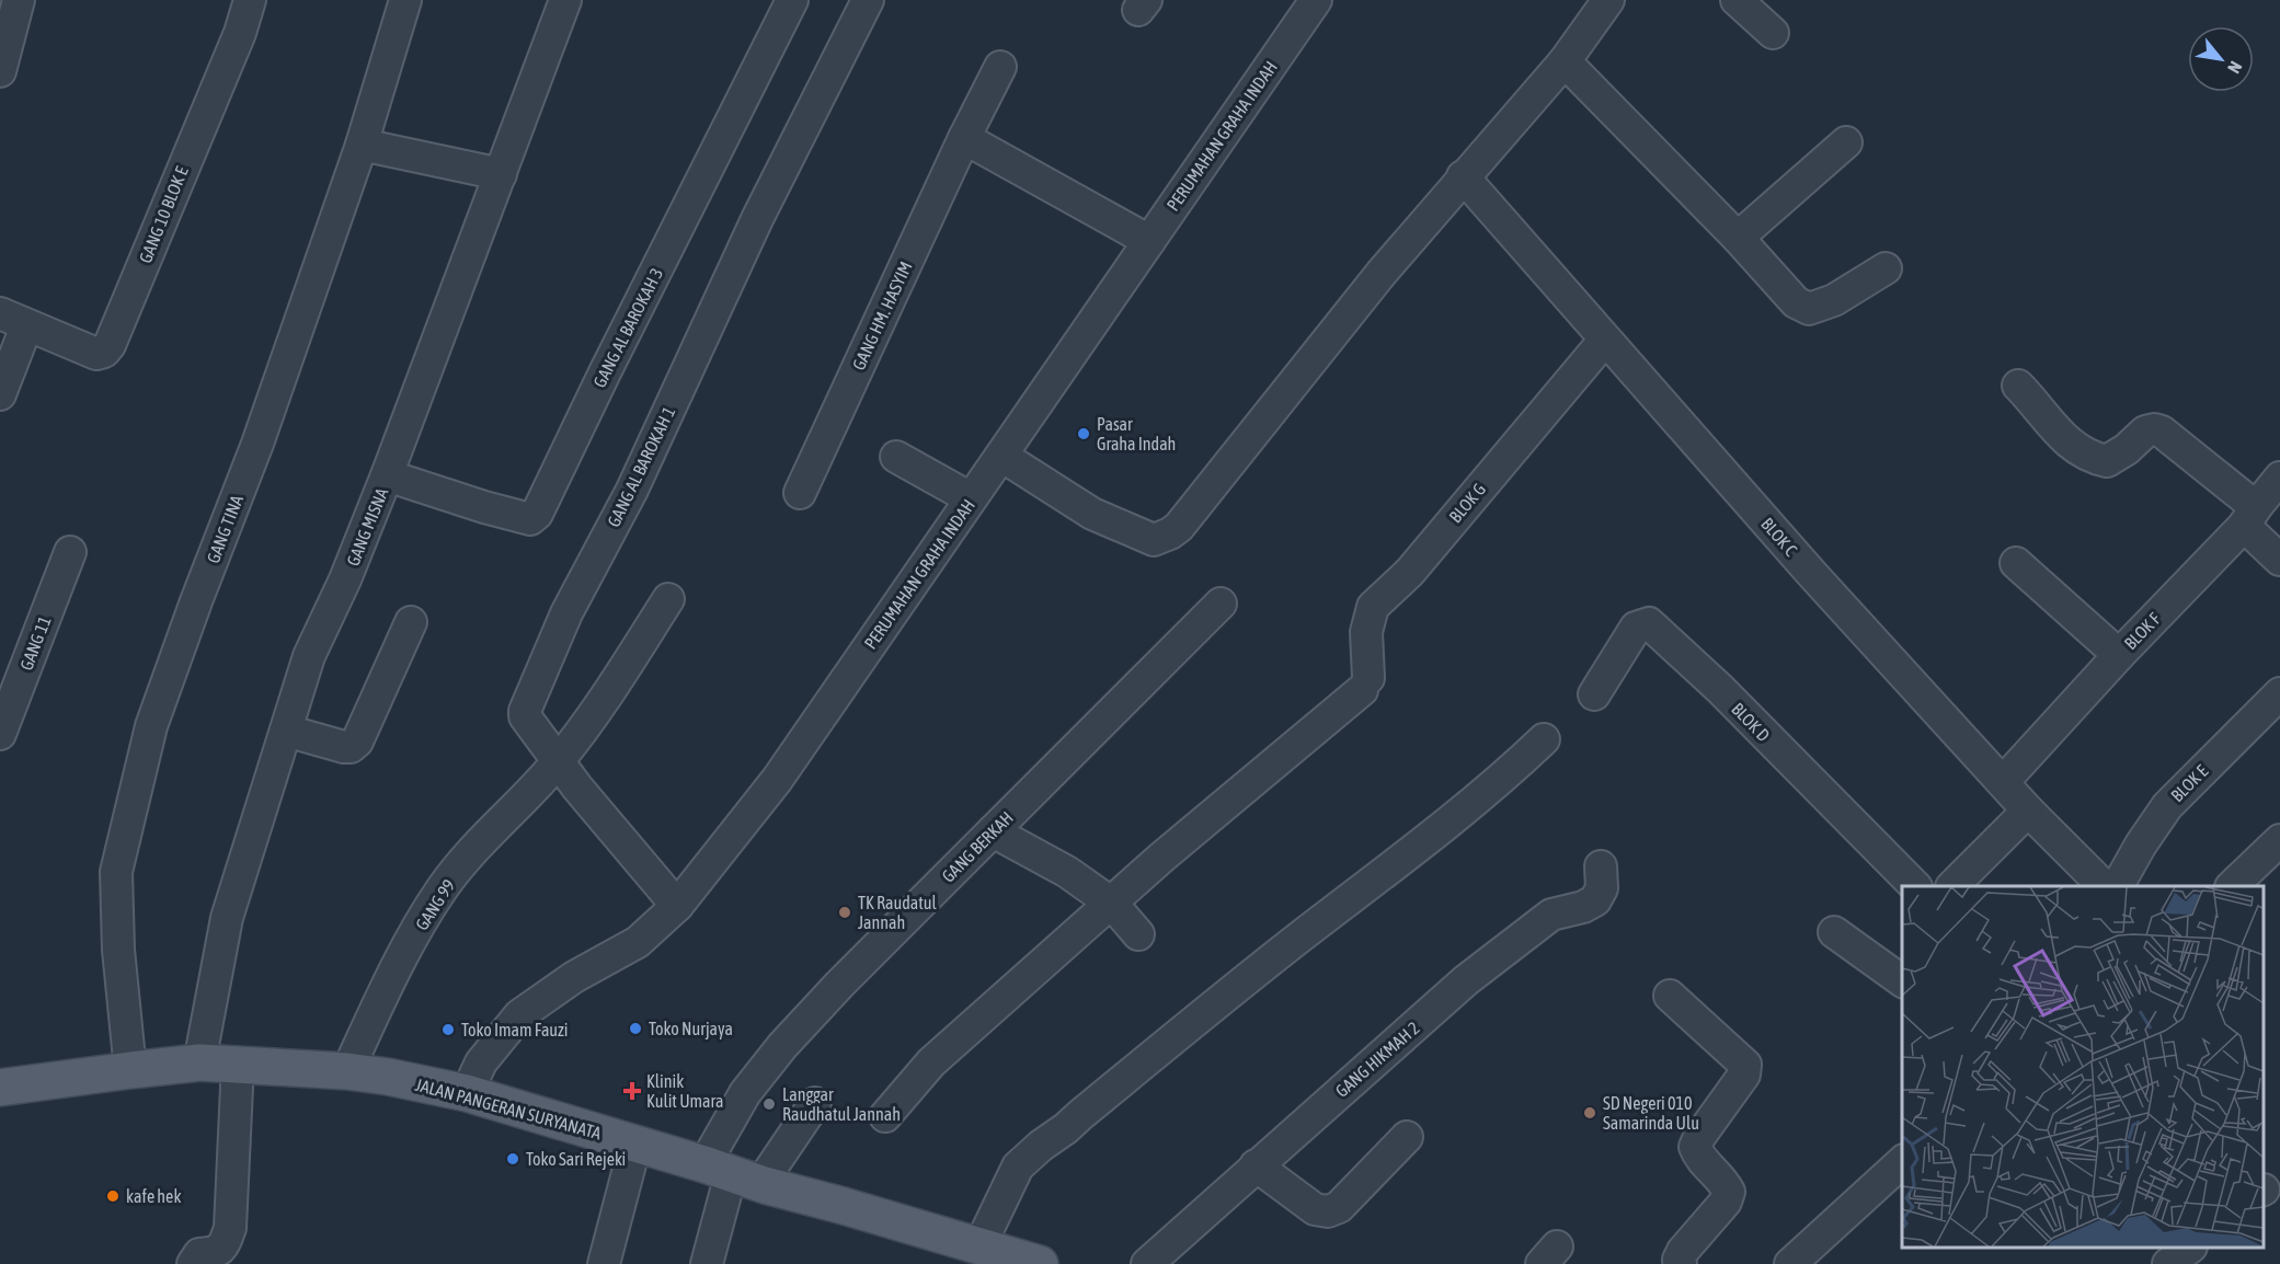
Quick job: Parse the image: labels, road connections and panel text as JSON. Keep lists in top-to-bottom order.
{
  "streets": {
    "main road": ["JALAN PANGERAN SURYANATA"],
    "street": [
      "PERUMAHAN GRAHA INDAH",
      "GANG 10 BLOK E",
      "GANG HM. HASYIM",
      "GANG AL BAROKAH 3",
      "GANG AL BAROKAH 1",
      "BLOK G",
      "GANG MISNA",
      "GANG TINA",
      "BLOK C",
      "BLOK F",
      "GANG 11",
      "BLOK D",
      "BLOK E",
      "GANG BERKAH",
      "GANG 99",
      "GANG HIKMAH 2"
    ]
  },
  "crossings": [
    ["PERUMAHAN GRAHA INDAH", "GANG AL BAROKAH 1"],
    ["PERUMAHAN GRAHA INDAH", "JALAN PANGERAN SURYANATA"],
    ["GANG AL BAROKAH 3", "GANG MISNA"],
    ["GANG AL BAROKAH 1", "GANG 99"],
    ["BLOK G", "BLOK C"],
    ["GANG MISNA", "JALAN PANGERAN SURYANATA"],
    ["GANG TINA", "JALAN PANGERAN SURYANATA"],
    ["BLOK C", "BLOK F"],
    ["GANG BERKAH", "JALAN PANGERAN SURYANATA"],
    ["GANG 99", "JALAN PANGERAN SURYANATA"]
  ],
  "places": {
    "other": [
      "Pasar Graha Indah",
      "TK Raudatul Jannah",
      "Toko Nurjaya",
      "Toko Imam Fauzi",
      "Langgar Raudhatul Jannah",
      "SD Negeri 010 Samarinda Ulu",
      "Toko Sari Rejeki",
      "kafe hek"
    ],
    "health": ["Klinik Kulit Umara"]
  },
  "north": "bottom right"
}
